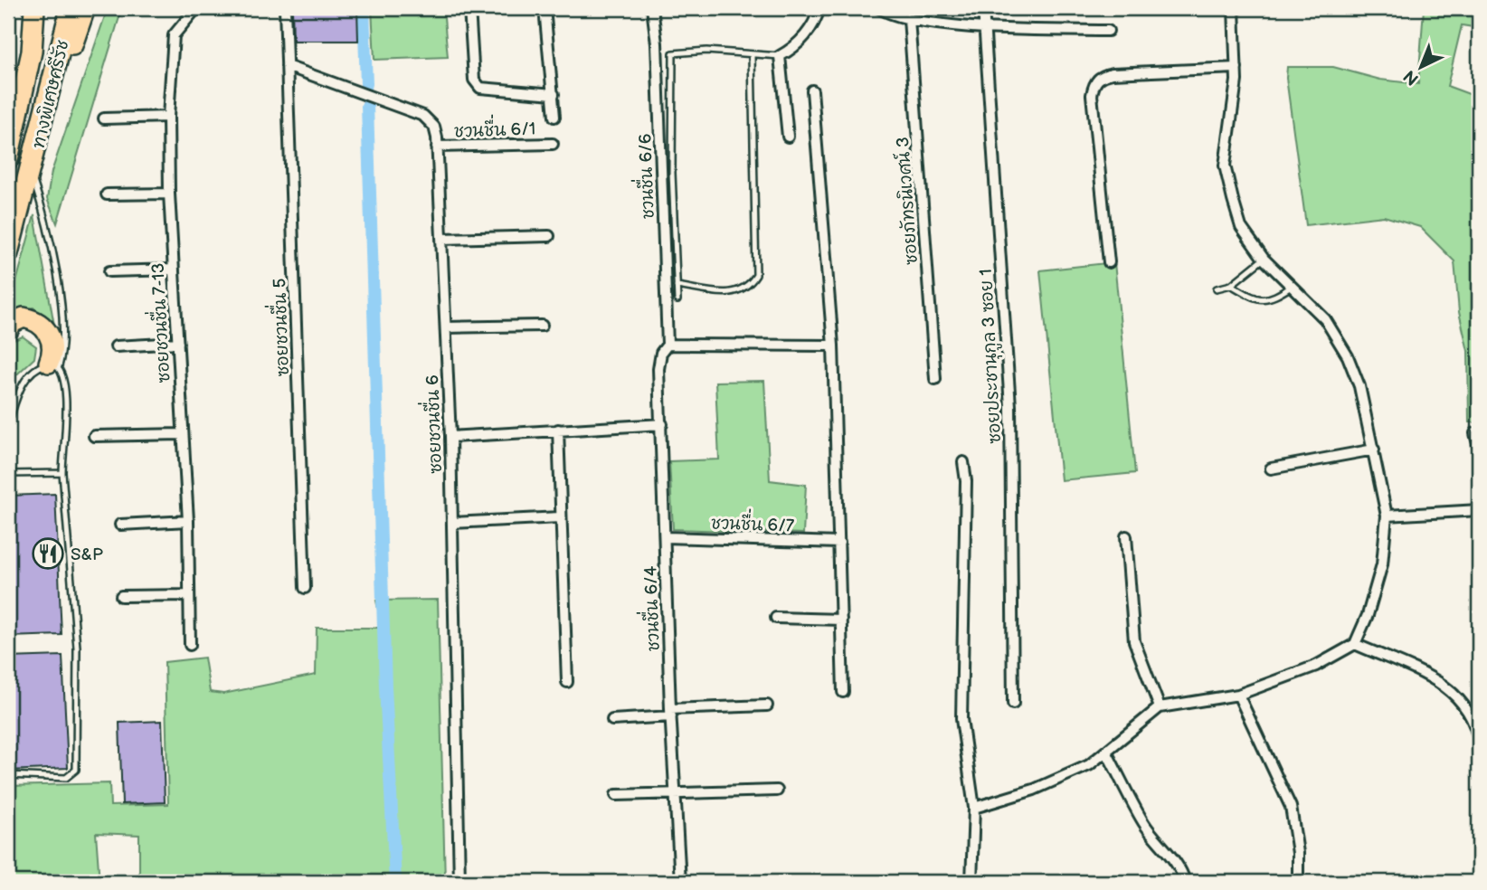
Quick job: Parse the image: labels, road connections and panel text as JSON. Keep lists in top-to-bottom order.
{
  "streets": {
    "highway": ["ทางพิเศษศรีรัช"],
    "street": [
      "ชวนชื่น 6/1",
      "ชวนชื่น 6/6",
      "ซอยภัทรนิเวศน์ 3",
      "ซอยชวนชื่น 7-13",
      "ซอยชวนชื่น 5",
      "ซอยประชานุกูล 3 ซอย 1",
      "ซอยชวนชื่น 6",
      "ชวนชื่น 6/7",
      "ชวนชื่น 6/4"
    ]
  },
  "crossings": [
    ["ชวนชื่น 6/1", "ซอยชวนชื่น 6"],
    ["ชวนชื่น 6/6", "ชวนชื่น 6/4"],
    ["ซอยชวนชื่น 5", "ซอยชวนชื่น 6"],
    ["ชวนชื่น 6/7", "ชวนชื่น 6/4"]
  ],
  "places": {
    "restaurant": ["S&P"]
  },
  "north": "bottom left"
}
